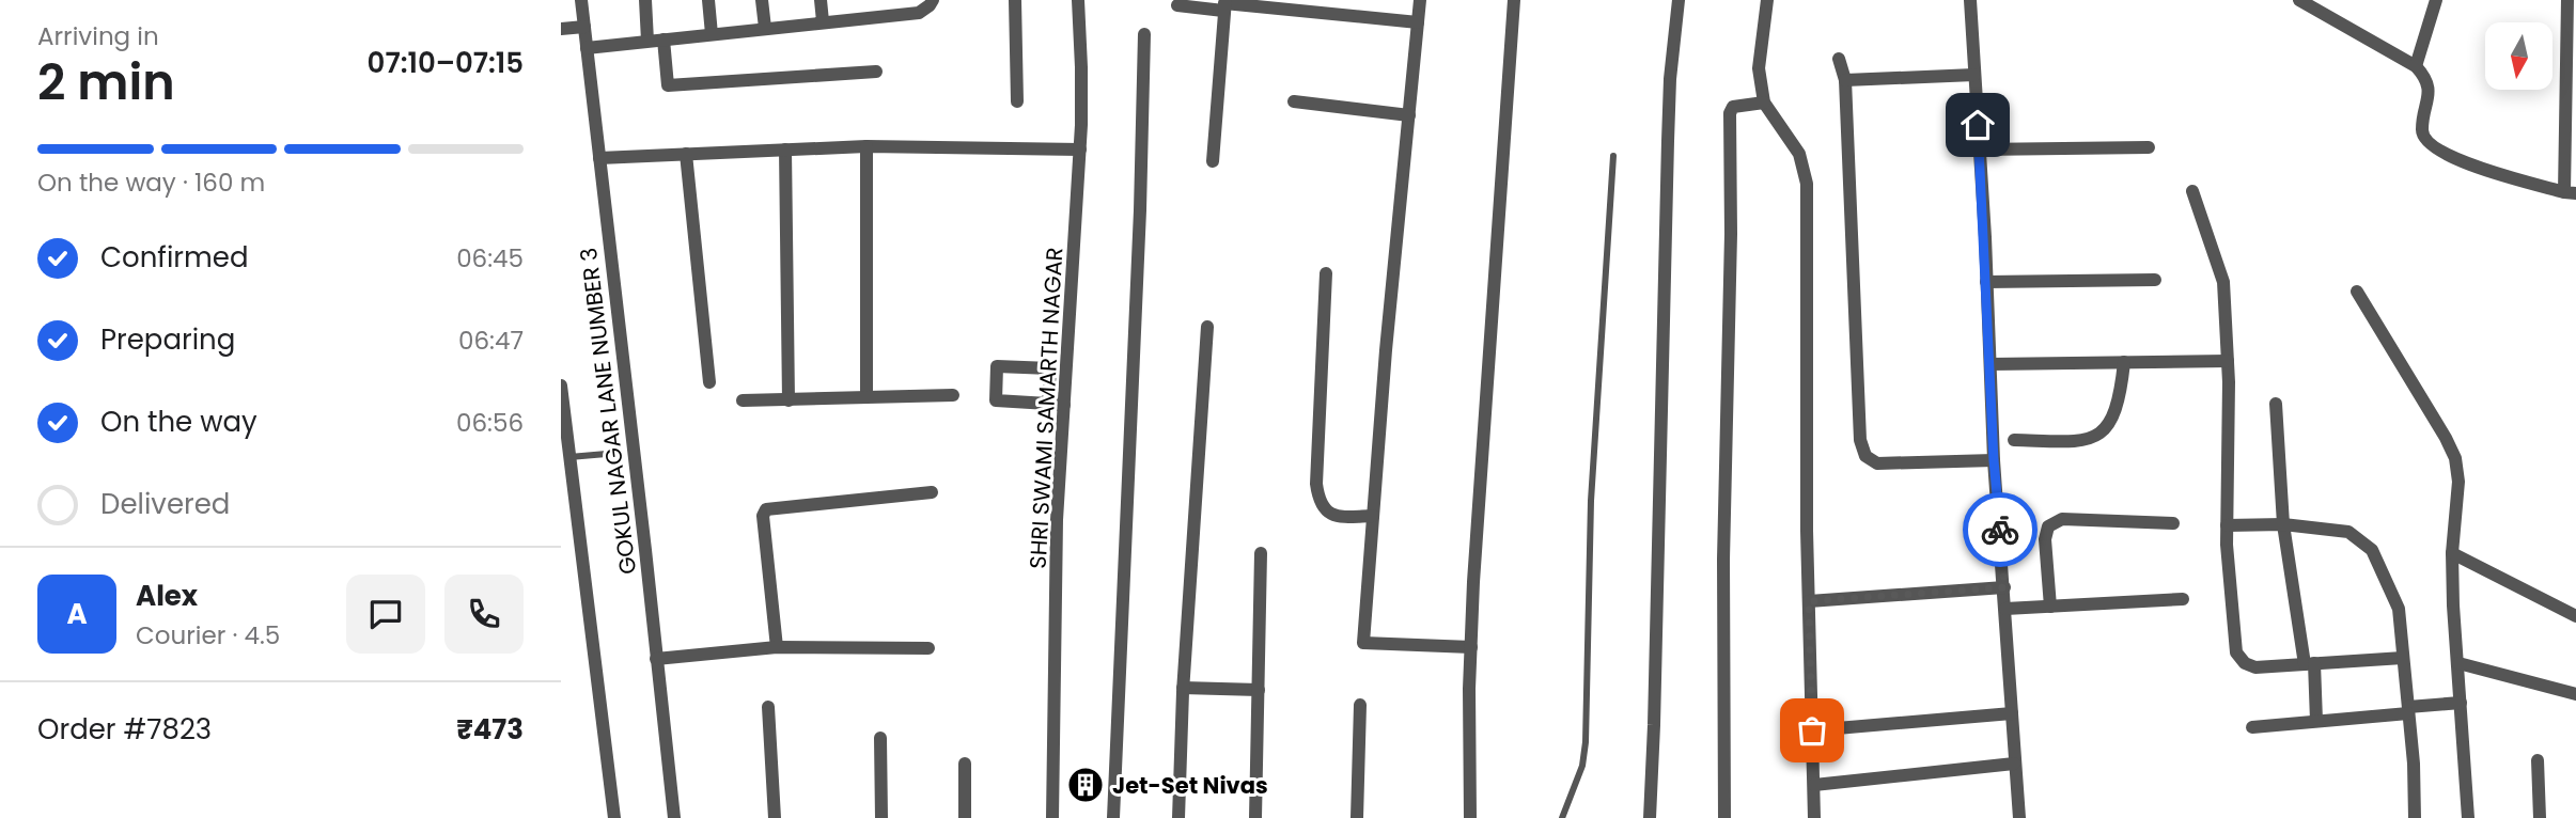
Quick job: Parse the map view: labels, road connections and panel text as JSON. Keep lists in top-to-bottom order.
{
  "streets": {
    "street": ["SHRI SWAMI SAMARTH NAGAR", "GOKUL NAGAR LANE NUMBER 3"]
  },
  "places": {
    "building": ["Jet-Set Nivas"]
  },
  "north": "bottom",
  "page": {
    "heading": ["2 min", "Arriving in", "07:10–07:15"],
    "panel": [
      "Alex",
      "Courier · 4.5",
      "Order #7823",
      "₹473"
    ],
    "bar": "On the way · 160 m",
    "list": [
      ["Confirmed", "06:45"],
      ["Preparing", "06:47"],
      ["On the way", "06:56"],
      "Delivered"
    ],
    "round": "A"
  }
}
